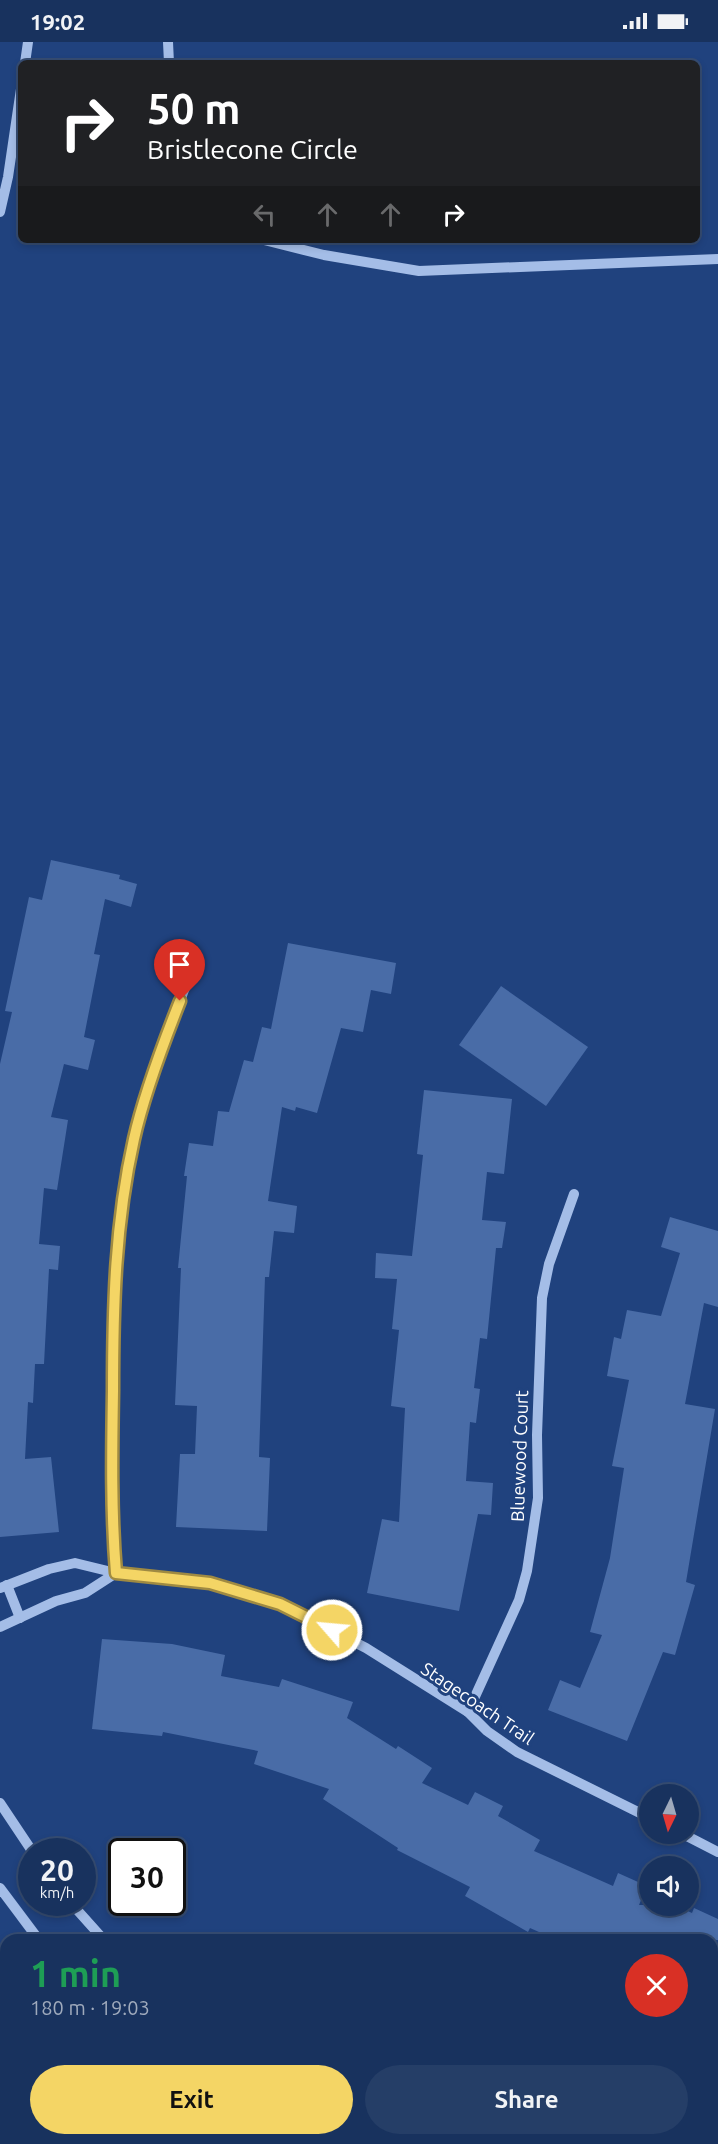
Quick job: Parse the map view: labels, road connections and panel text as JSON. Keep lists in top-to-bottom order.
{
  "streets": {
    "street": ["Bluewood Court", "Stagecoach Trail"]
  },
  "crossings": [
    ["Bluewood Court", "Stagecoach Trail"]
  ],
  "north": "bottom",
  "page": {
    "status": "19:02",
    "turn": ["50 m", "Bristlecone Circle"],
    "speed": "20 km/h",
    "limit": "30",
    "heading": ["1 min", "180 m · 19:03"],
    "buttons": ["Exit", "Share"]
  }
}
